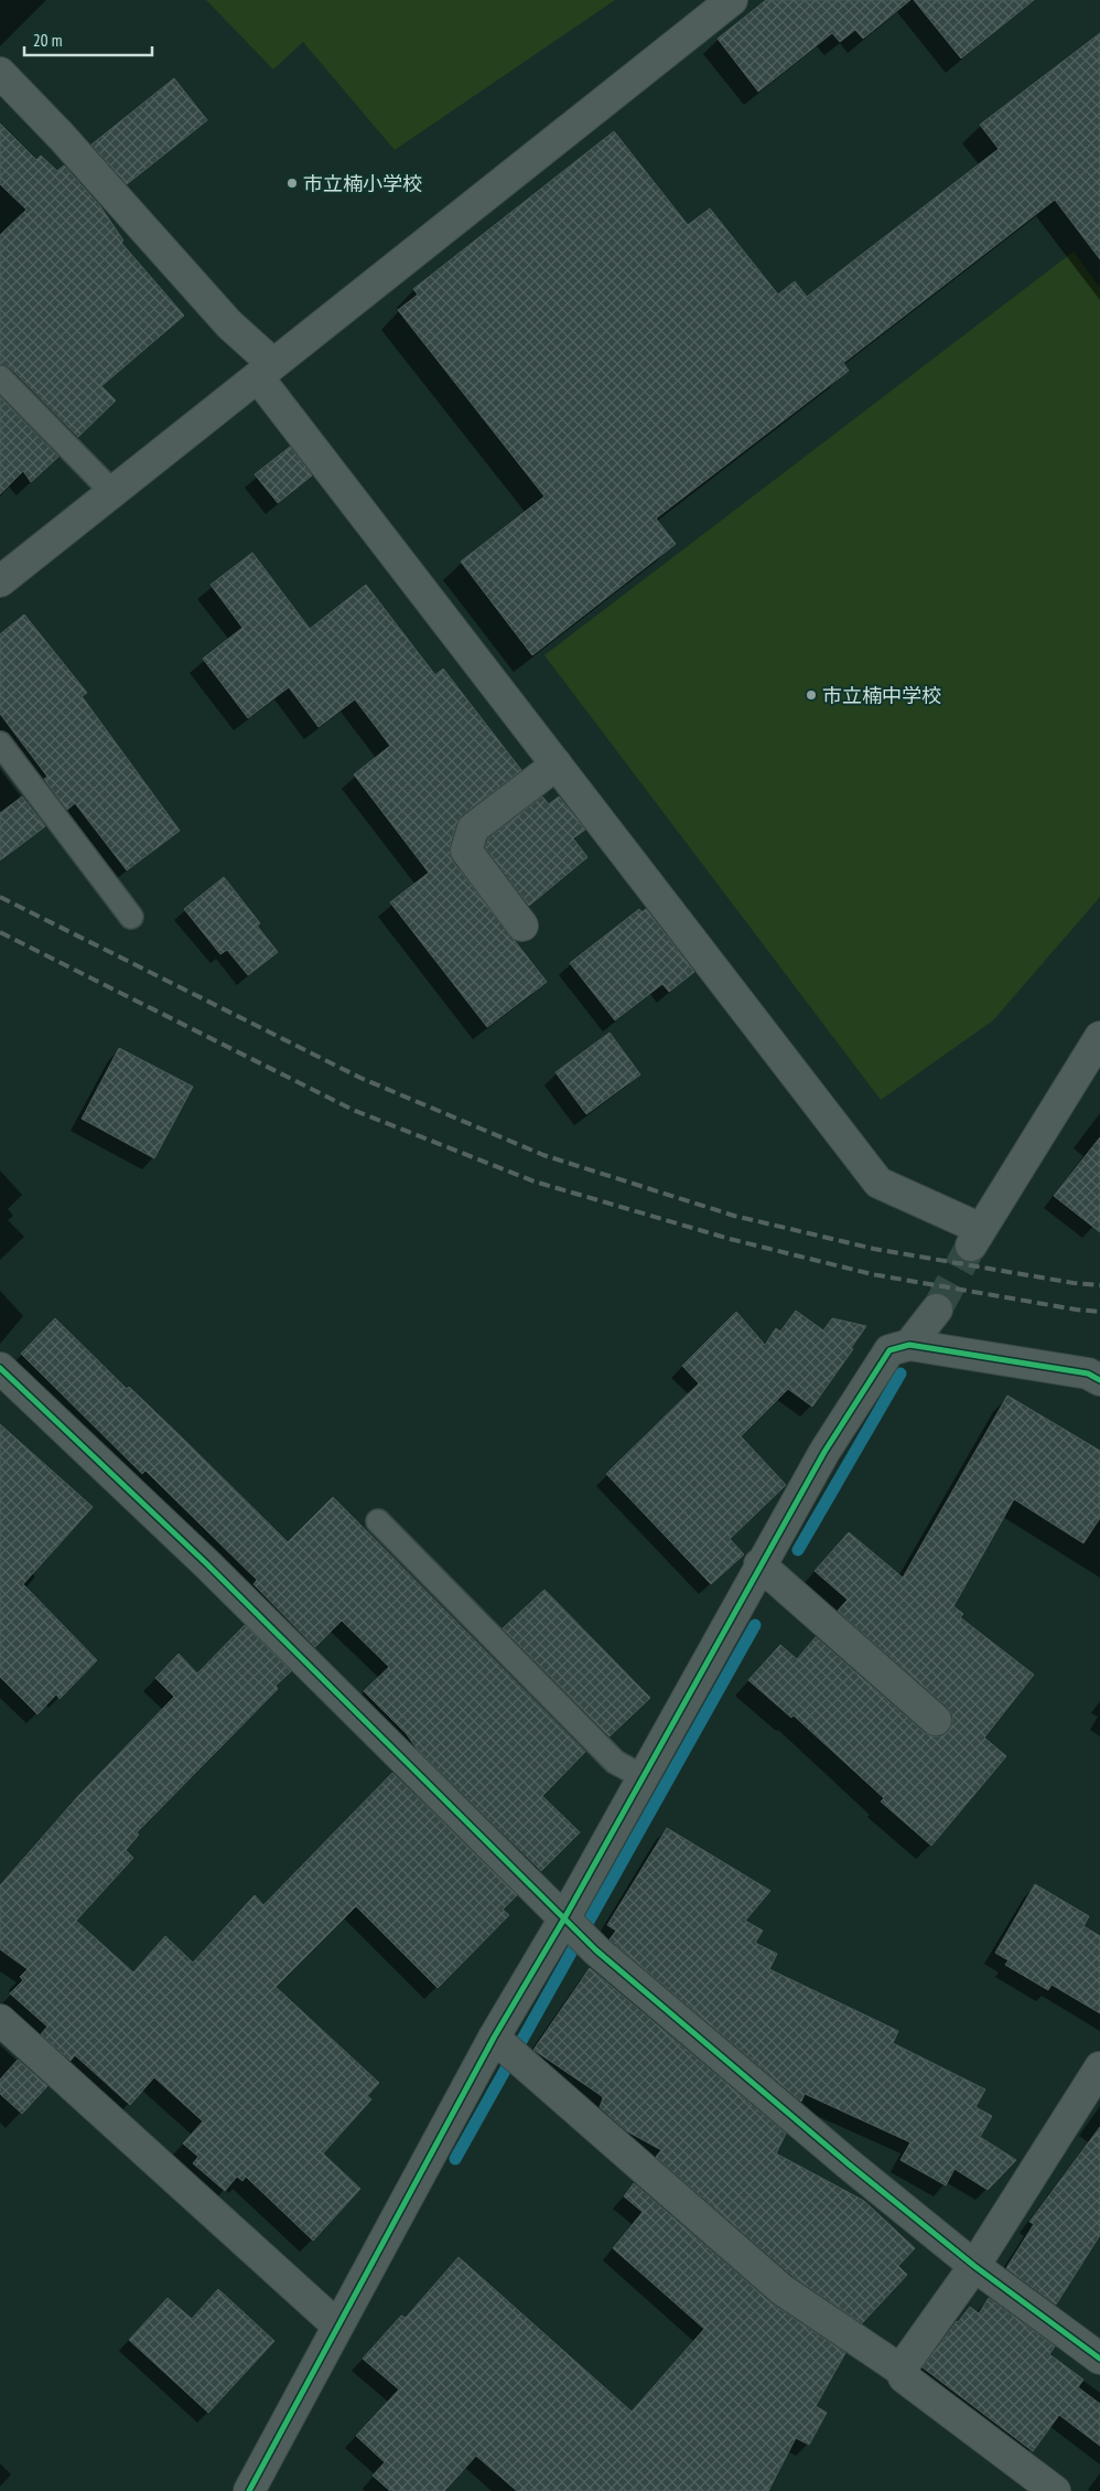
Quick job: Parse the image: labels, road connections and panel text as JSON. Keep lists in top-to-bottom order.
{
  "places": ["市立楠小学校", "市立楠中学校"],
  "scale_bar": "20 m"
}
